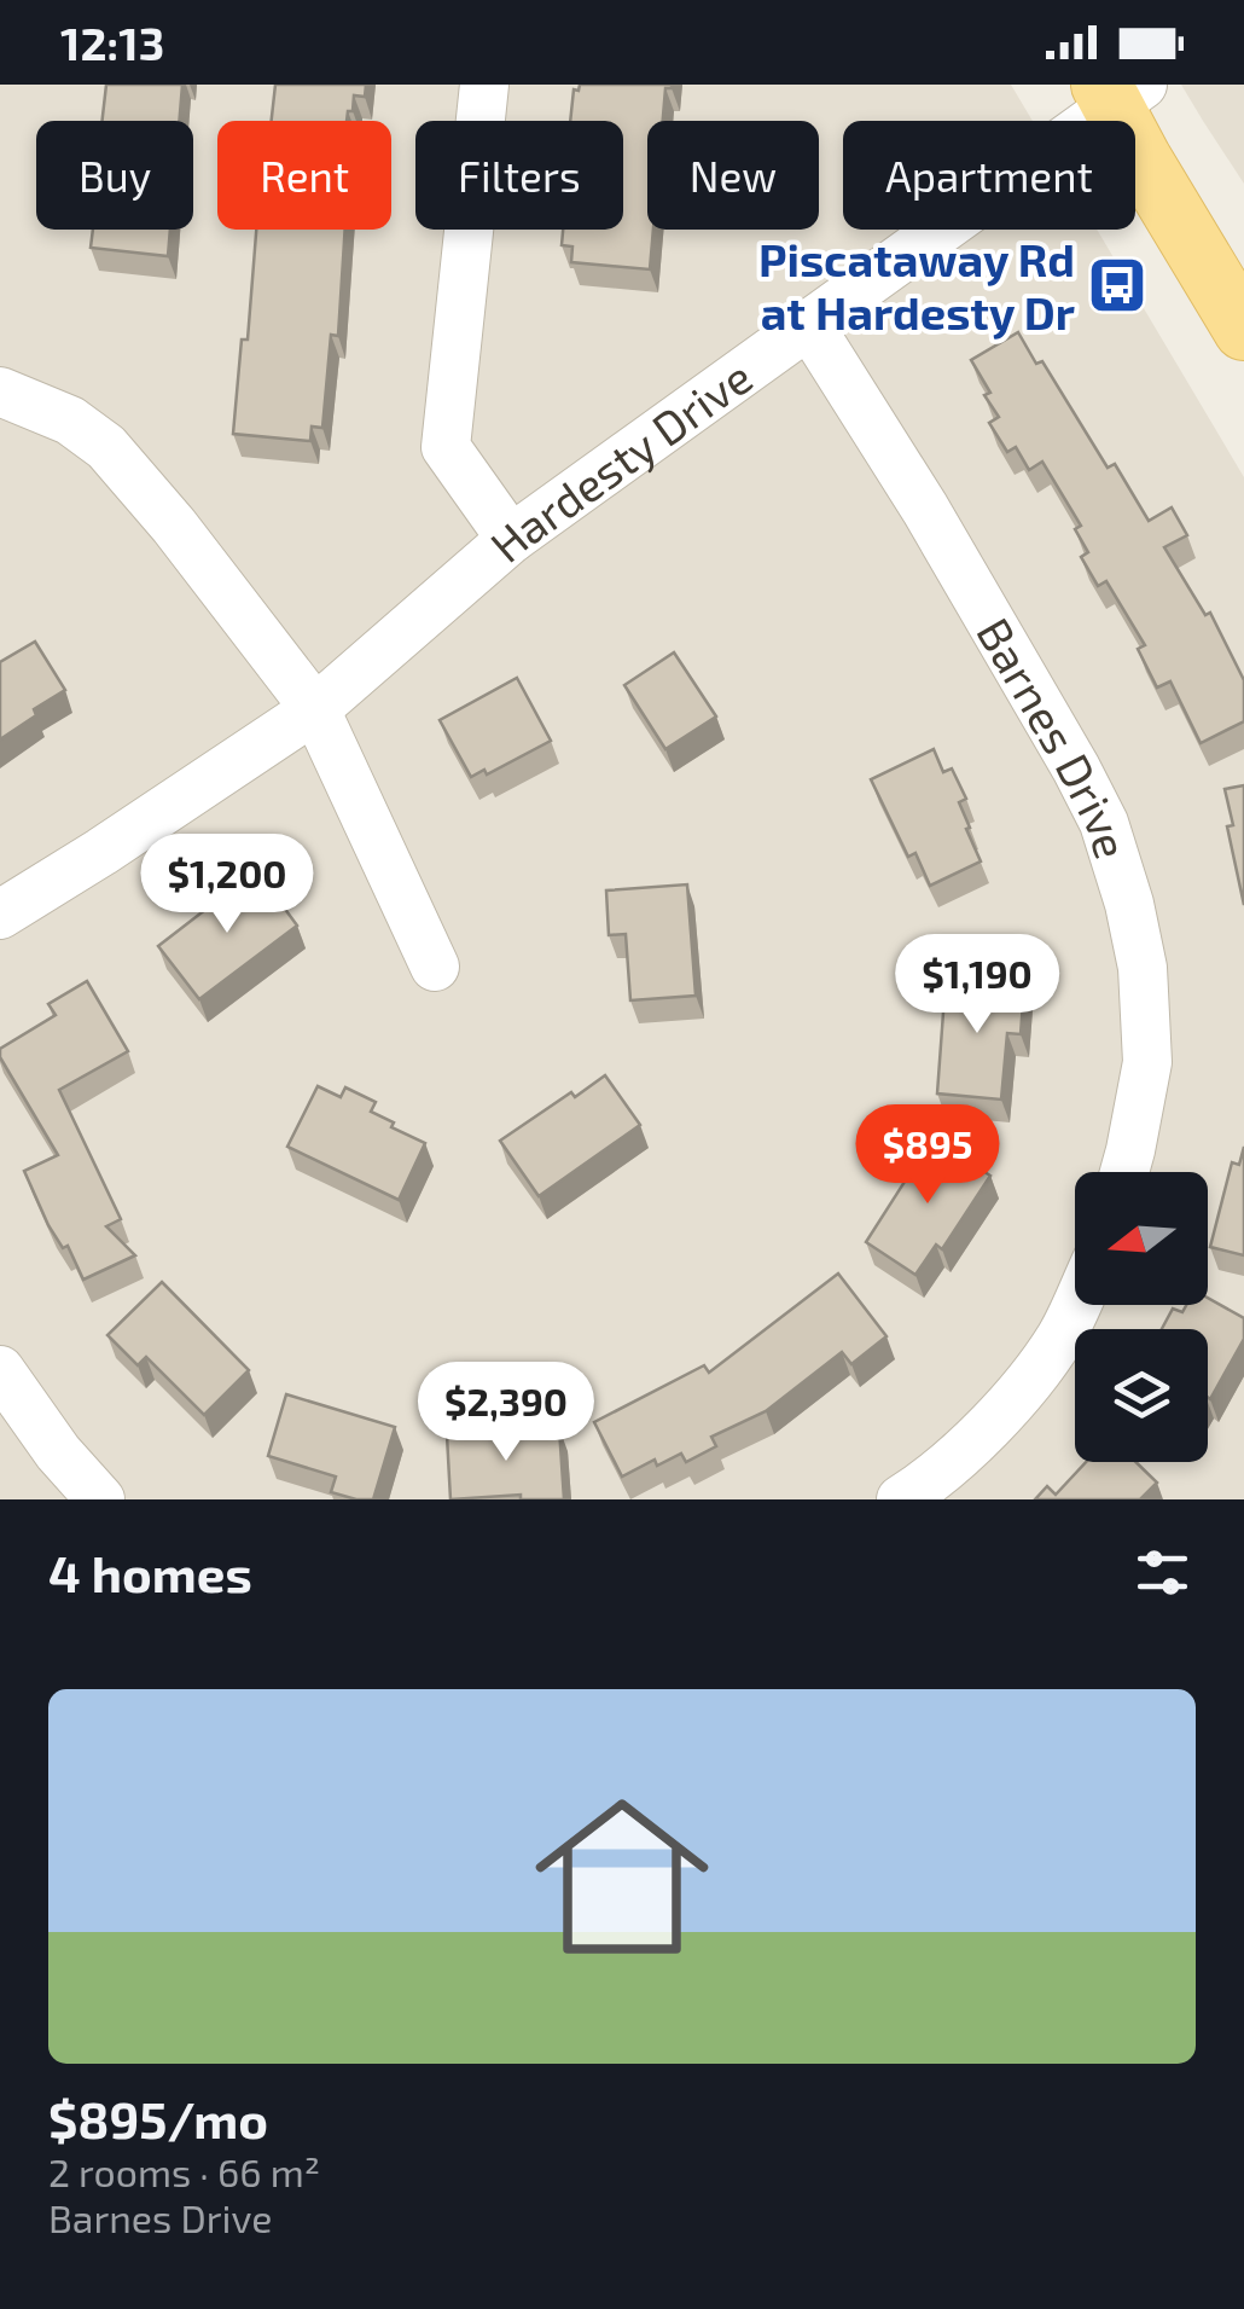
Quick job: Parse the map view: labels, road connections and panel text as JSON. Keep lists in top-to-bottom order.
{
  "streets": {
    "street": ["Hardesty Drive", "Barnes Drive"]
  },
  "crossings": [
    ["Hardesty Drive", "Barnes Drive"]
  ],
  "places": {
    "bus stop": ["Piscataway Rd at Hardesty Dr"]
  },
  "north": "left",
  "page": {
    "status": "12:13",
    "chip": [
      "Buy",
      "Rent",
      "Filters",
      "New",
      "Apartment"
    ],
    "price": [
      "$1,200",
      "$1,190",
      "$895",
      "$2,390"
    ],
    "heading": "4 homes",
    "list": [
      {
        "name": "$895/mo",
        "note": "2 rooms · 66 m² · Barnes Drive"
      }
    ]
  }
}
